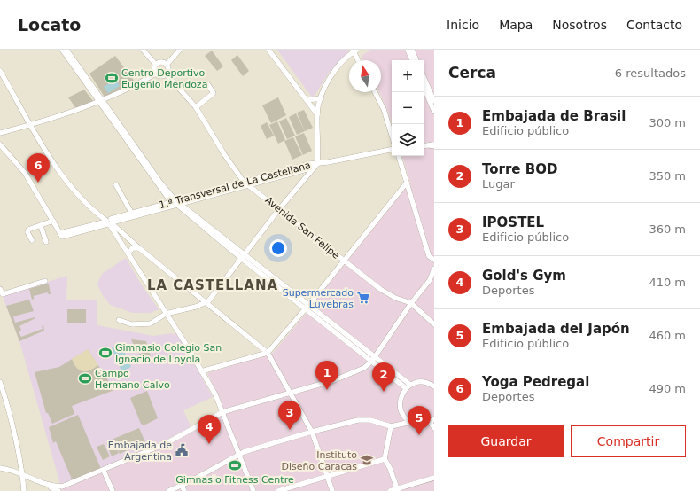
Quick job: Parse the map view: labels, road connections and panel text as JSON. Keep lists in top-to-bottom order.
{
  "streets": {
    "street": ["1.ª Transversal de La Castellana", "Avenida San Felipe"]
  },
  "crossings": [
    ["1.ª Transversal de La Castellana", "Avenida San Felipe"]
  ],
  "districts": ["LA CASTELLANA"],
  "places": {
    "sports": [
      "Centro Deportivo Eugenio Mendoza",
      "Gimnasio Colegio San Ignacio de Loyola",
      "Campo Hermano Calvo",
      "Gimnasio Fitness Centre"
    ],
    "supermarket": ["Supermercado Luvebras"],
    "public building": ["Embajada de Argentina"],
    "school or university": ["Instituto Diseño Caracas"]
  },
  "north": "top",
  "page": {
    "header": "Locato",
    "nav": [
      "Inicio",
      "Mapa",
      "Nosotros",
      "Contacto"
    ],
    "heading": ["Cerca", "6 resultados"],
    "map_buttons": ["+", "−"],
    "list": [
      {
        "mark": "1",
        "name": "Embajada de Brasil",
        "note": "Edificio público",
        "value": "300 m"
      },
      {
        "mark": "2",
        "name": "Torre BOD",
        "note": "Lugar",
        "value": "350 m"
      },
      {
        "mark": "3",
        "name": "IPOSTEL",
        "note": "Edificio público",
        "value": "360 m"
      },
      {
        "mark": "4",
        "name": "Gold's Gym",
        "note": "Deportes",
        "value": "410 m"
      },
      {
        "mark": "5",
        "name": "Embajada del Japón",
        "note": "Edificio público",
        "value": "460 m"
      },
      {
        "mark": "6",
        "name": "Yoga Pedregal",
        "note": "Deportes",
        "value": "490 m"
      }
    ],
    "pins": [
      "6",
      "1",
      "2",
      "3",
      "5",
      "4"
    ],
    "buttons": ["Guardar", "Compartir"]
  }
}
